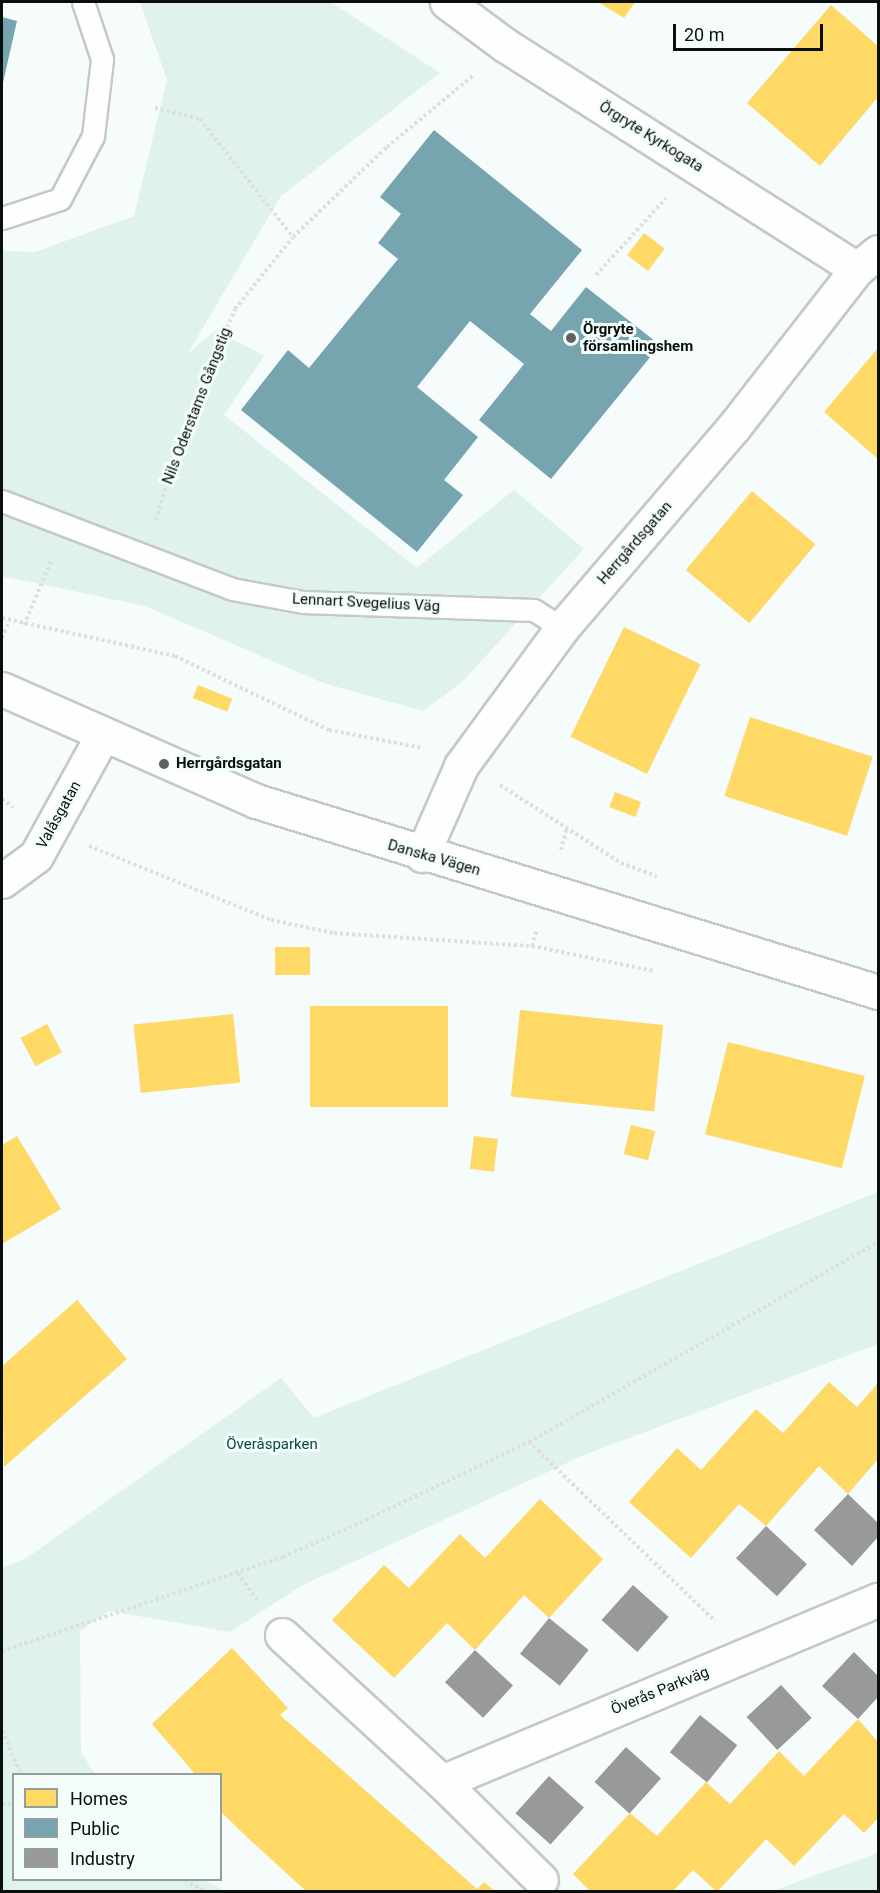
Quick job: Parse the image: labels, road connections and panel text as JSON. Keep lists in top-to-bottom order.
{
  "streets": {
    "street": [
      "Örgryte Kyrkogata",
      "Herrgårdsgatan",
      "Valåsgatan",
      "Danska Vägen",
      "Överås Parkväg"
    ],
    "lane": ["Lennart Svegelius Väg"],
    "path": ["Nils Oderstams Gångstig"]
  },
  "crossings": [
    ["Örgryte Kyrkogata", "Nils Oderstams Gångstig"],
    ["Örgryte Kyrkogata", "Herrgårdsgatan"],
    ["Nils Oderstams Gångstig", "Lennart Svegelius Väg"],
    ["Herrgårdsgatan", "Lennart Svegelius Väg"],
    ["Herrgårdsgatan", "Danska Vägen"],
    ["Valåsgatan", "Danska Vägen"]
  ],
  "parks": ["Överåsparken"],
  "places": ["Örgryte församlingshem", "Herrgårdsgatan"],
  "legend": ["Homes", "Public", "Industry"],
  "scale_bar": "20 m"
}
